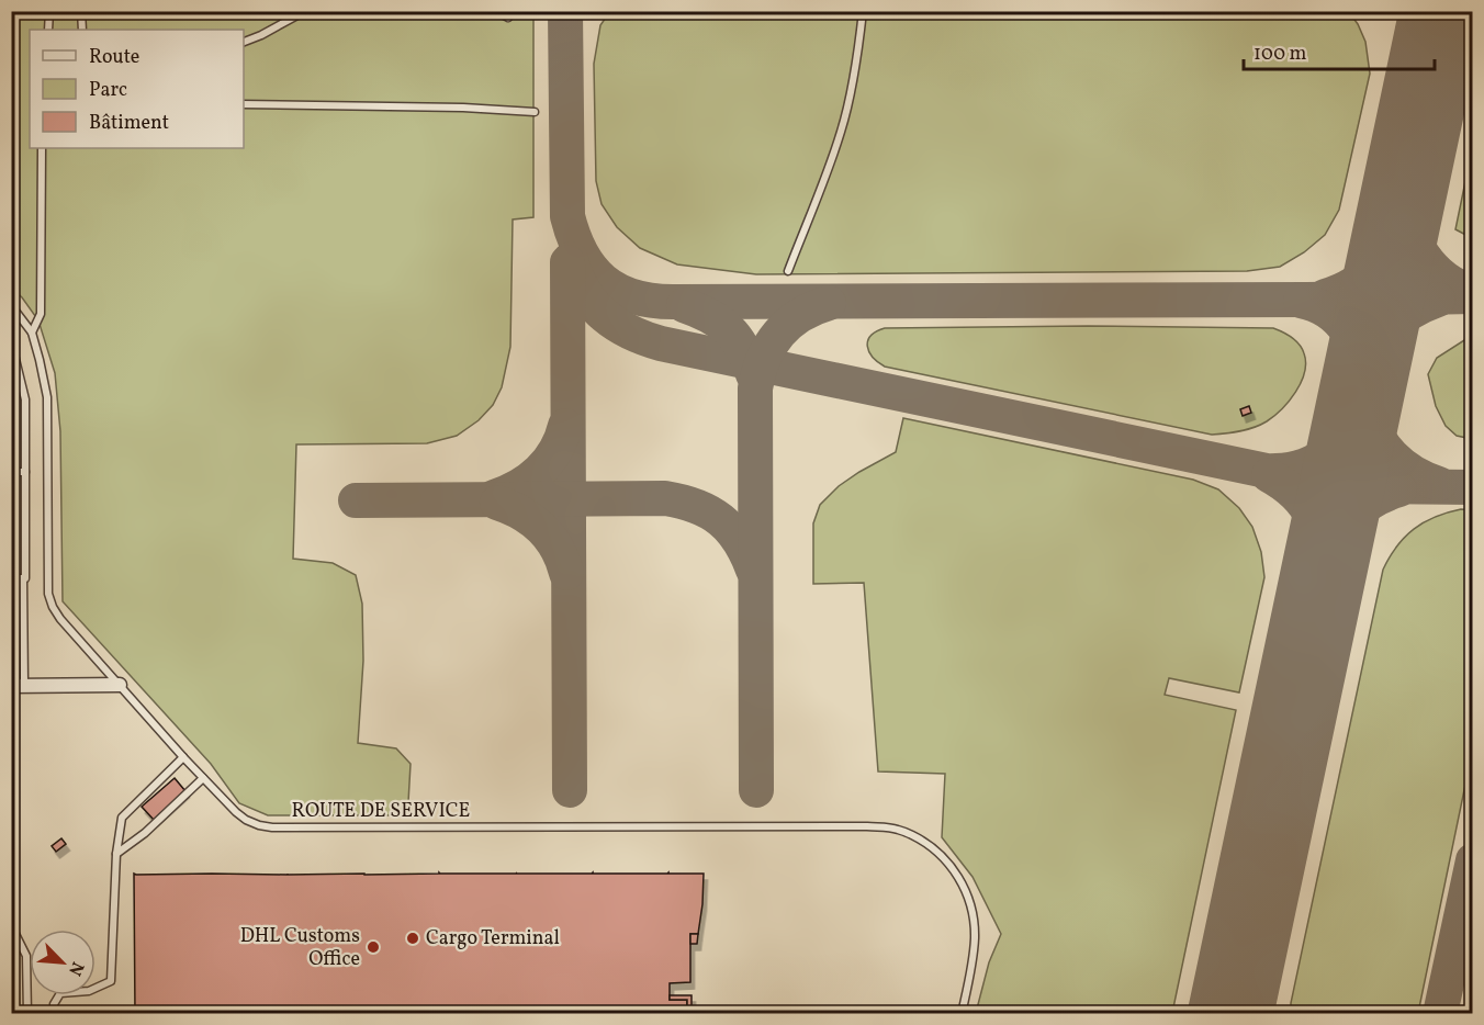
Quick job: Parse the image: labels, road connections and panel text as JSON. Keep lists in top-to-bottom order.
{
  "streets": {
    "lane": ["ROUTE DE SERVICE"]
  },
  "places": ["Cargo Terminal", "DHL Customs Office"],
  "legend": ["Route", "Parc", "Bâtiment"],
  "scale_bar": "100 m",
  "north": "bottom right"
}
